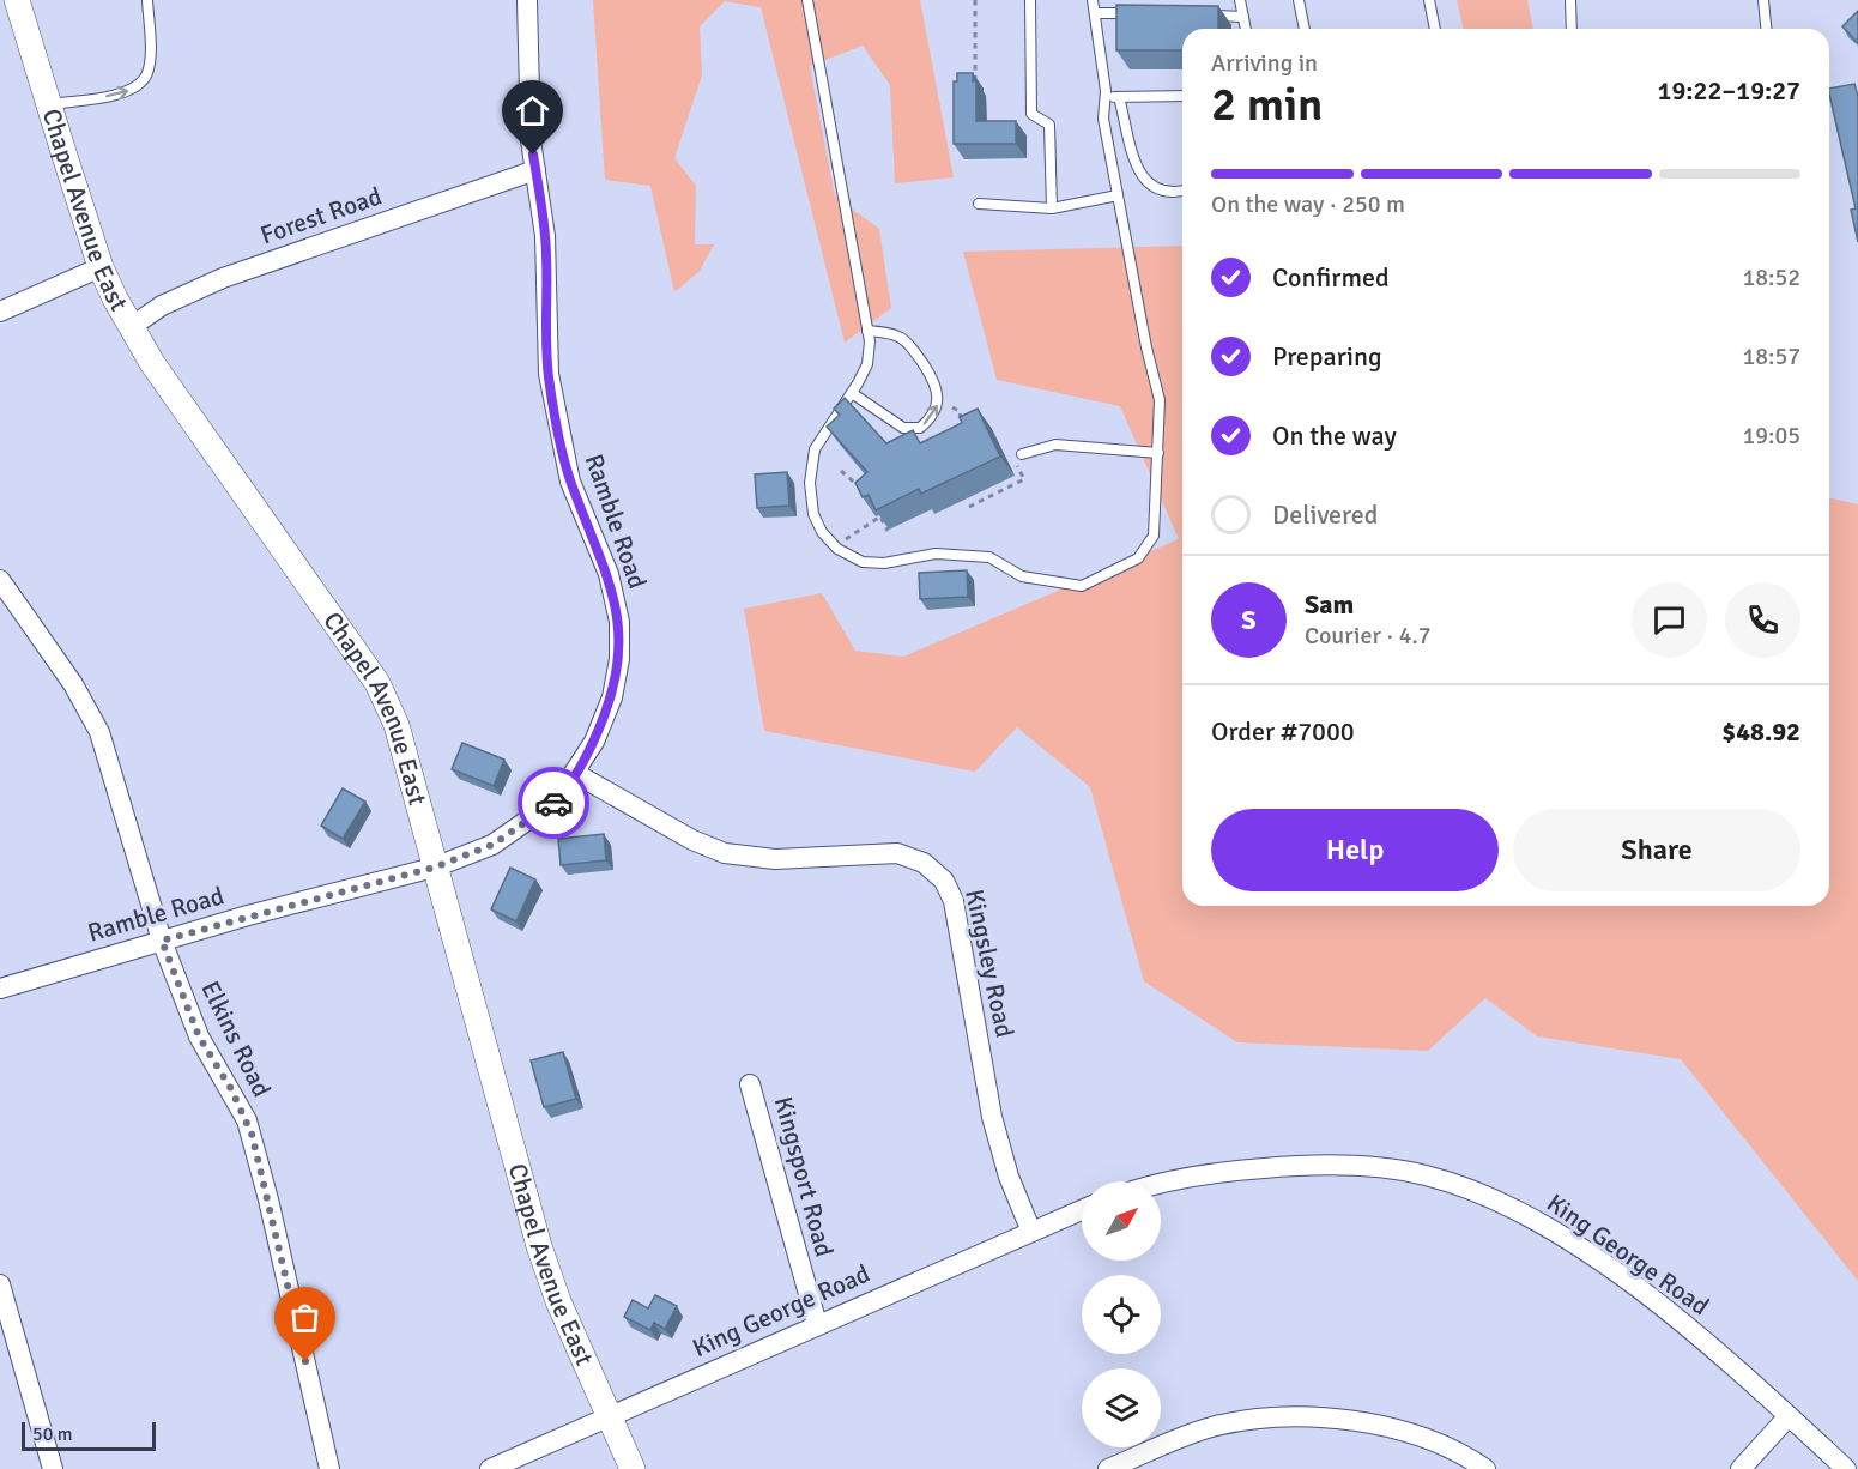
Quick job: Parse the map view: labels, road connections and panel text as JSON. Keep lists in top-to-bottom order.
{
  "streets": {
    "street": [
      "Chapel Avenue East",
      "Forest Road",
      "Ramble Road",
      "Kingsley Road",
      "Elkins Road",
      "Kingsport Road",
      "King George Road"
    ]
  },
  "crossings": [
    ["Chapel Avenue East", "Forest Road"],
    ["Chapel Avenue East", "Ramble Road"],
    ["Chapel Avenue East", "King George Road"],
    ["Forest Road", "Ramble Road"],
    ["Ramble Road", "Kingsley Road"],
    ["Ramble Road", "Elkins Road"],
    ["Kingsley Road", "King George Road"],
    ["Kingsport Road", "King George Road"]
  ],
  "scale_bar": "50 m",
  "north": "top right",
  "page": {
    "heading": ["2 min", "Arriving in", "19:22–19:27"],
    "panel": [
      "Sam",
      "Courier · 4.7",
      "Order #7000",
      "$48.92"
    ],
    "bar": "On the way · 250 m",
    "list": [
      ["Confirmed", "18:52"],
      ["Preparing", "18:57"],
      ["On the way", "19:05"],
      "Delivered"
    ],
    "round": "S",
    "buttons": ["Help", "Share"],
    "scale": "50 m"
  }
}
